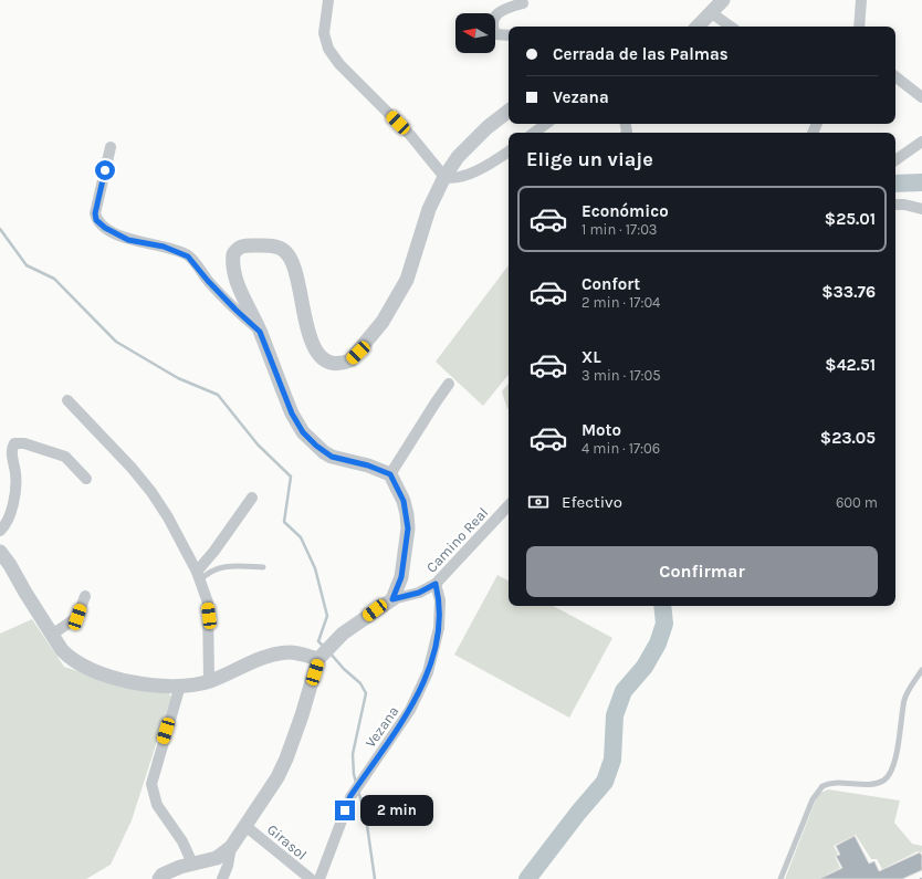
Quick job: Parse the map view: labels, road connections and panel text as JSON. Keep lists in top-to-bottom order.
{
  "streets": {
    "street": ["Camino Real", "Vezana", "Girasol"]
  },
  "crossings": [
    ["Camino Real", "Vezana"]
  ],
  "north": "left",
  "page": {
    "banner": ["Cerrada de las Palmas", "Vezana"],
    "heading": "Elige un viaje",
    "list": [
      {
        "name": "Económico",
        "note": "1 min · 17:03",
        "value": "$25.01"
      },
      {
        "name": "Confort",
        "note": "2 min · 17:04",
        "value": "$33.76"
      },
      {
        "name": "XL",
        "note": "3 min · 17:05",
        "value": "$42.51"
      },
      {
        "name": "Moto",
        "note": "4 min · 17:06",
        "value": "$23.05"
      }
    ],
    "pay": ["Efectivo", "600 m"],
    "buttons": "Confirmar",
    "bubble": "2 min"
  }
}
